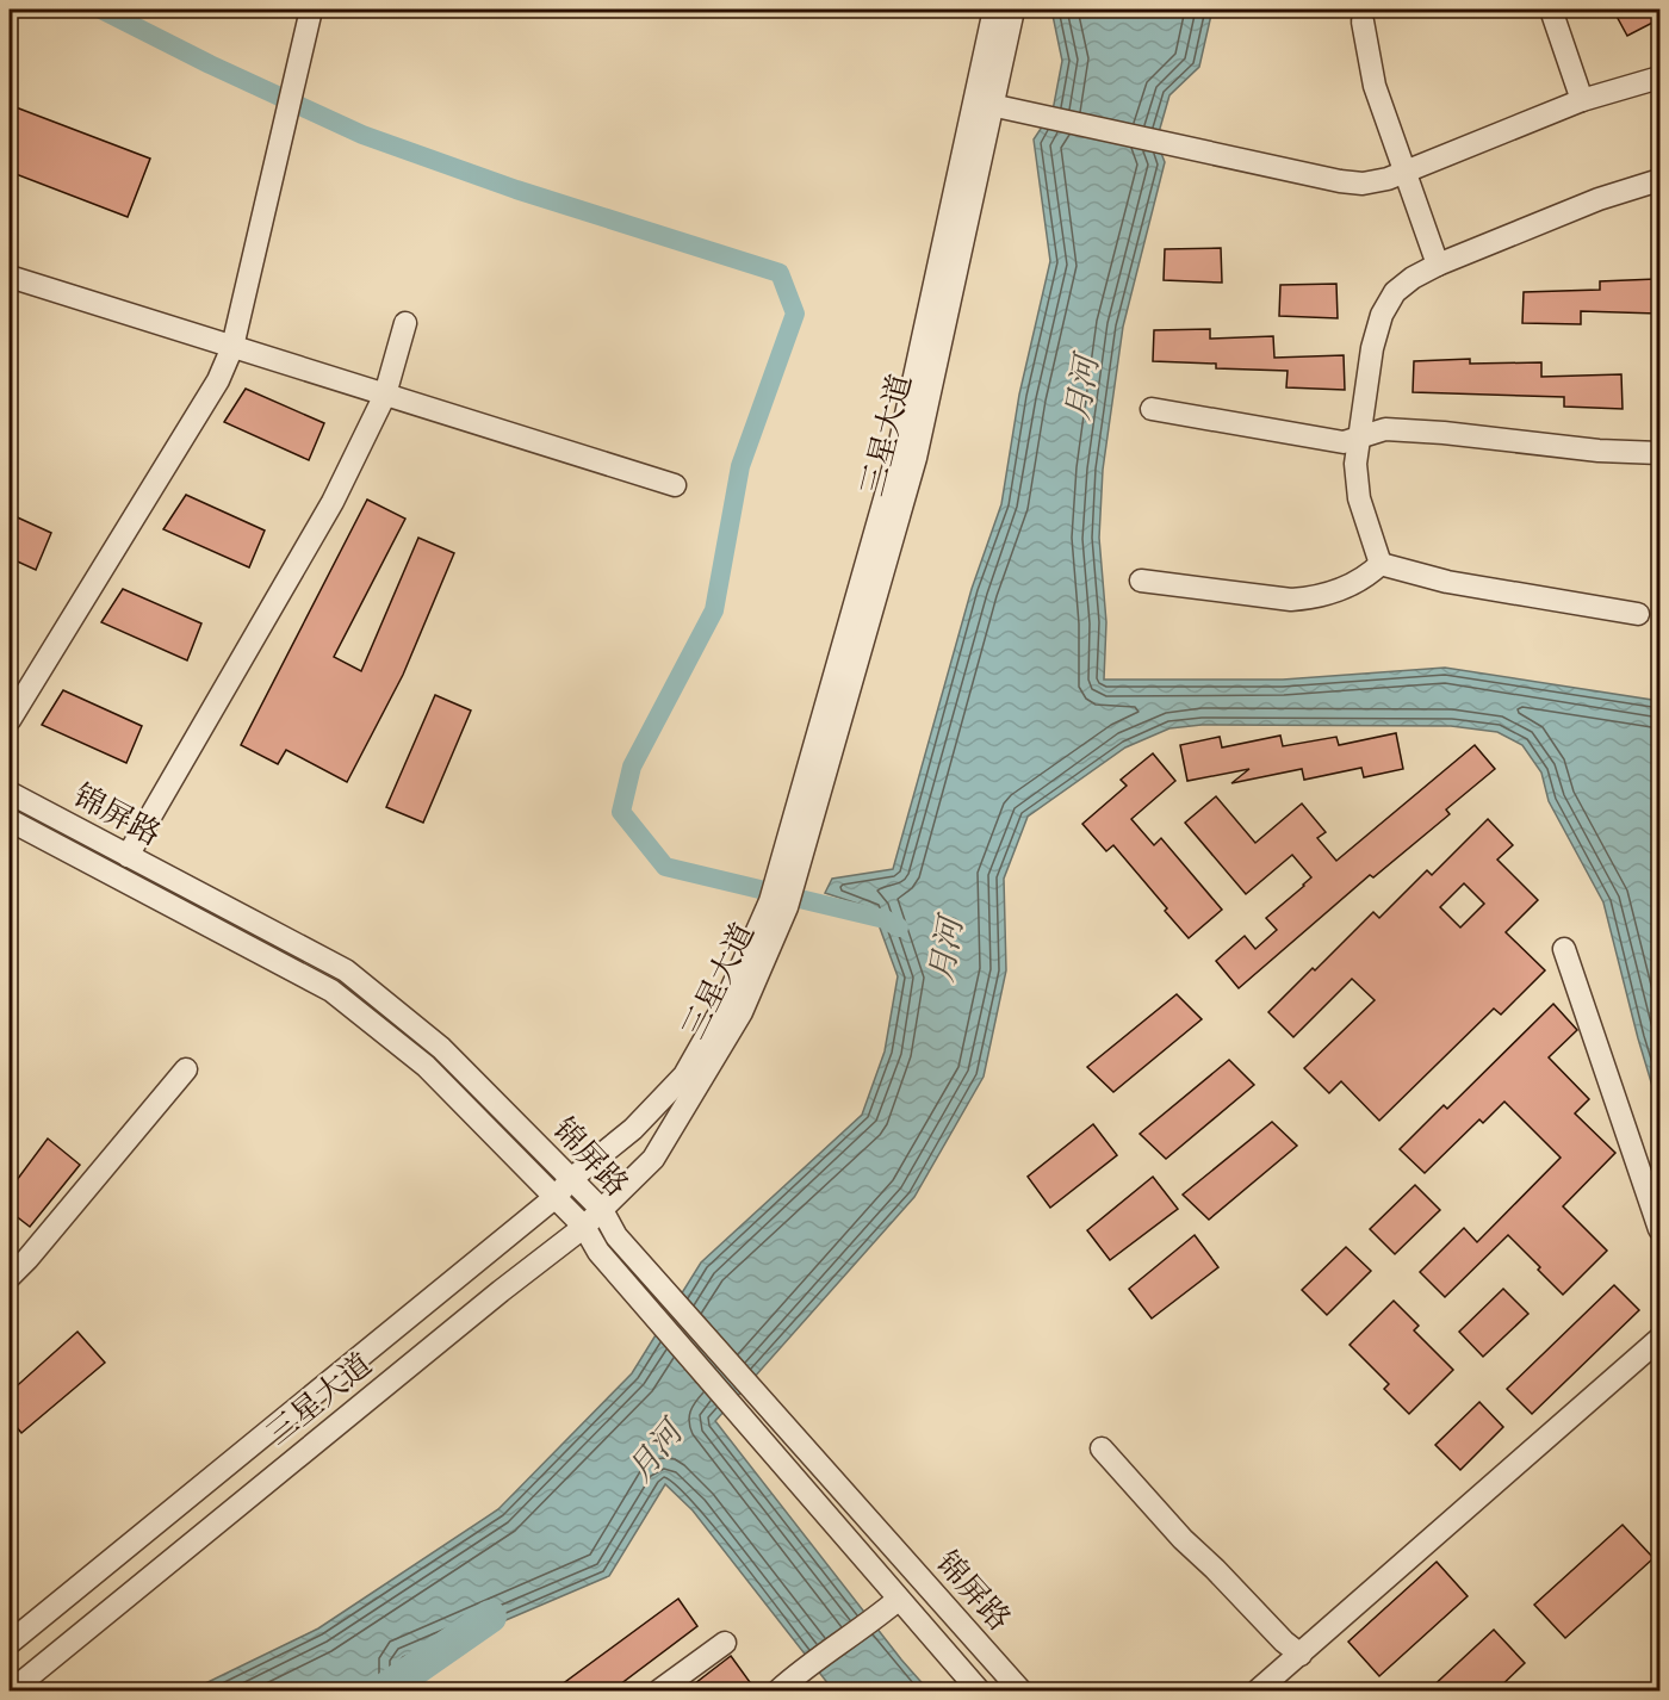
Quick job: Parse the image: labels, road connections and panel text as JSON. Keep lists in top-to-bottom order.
{
  "streets": {
    "street": ["三星大道", "锦屏路"]
  },
  "crossings": [
    ["三星大道", "锦屏路"]
  ],
  "water": ["月河"]
}
